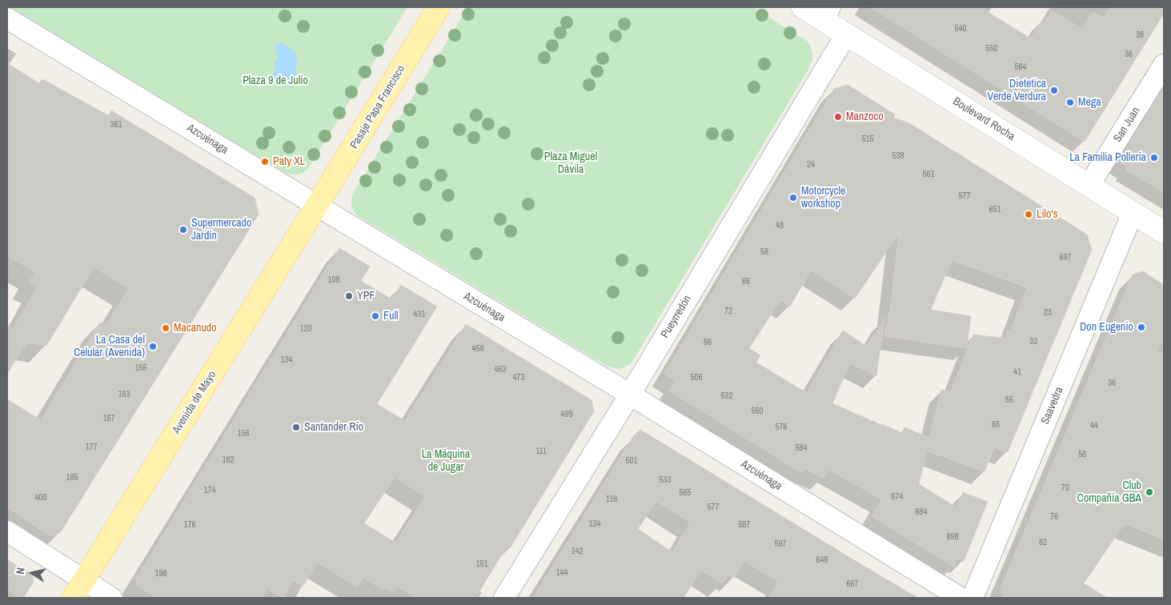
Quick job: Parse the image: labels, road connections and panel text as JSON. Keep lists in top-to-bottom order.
{
  "streets": {
    "main road": ["Pasaje Papa Francisco", "Boulevard Rocha", "Avenida de Mayo"],
    "street": [
      "San Juan",
      "Azcuénaga",
      "Pueyrredón",
      "Saavedra"
    ]
  },
  "crossings": [
    ["Pasaje Papa Francisco", "Azcuénaga"],
    ["Pasaje Papa Francisco", "Avenida de Mayo"],
    ["Boulevard Rocha", "San Juan"],
    ["Boulevard Rocha", "Pueyrredón"],
    ["Boulevard Rocha", "Saavedra"],
    ["Azcuénaga", "Pueyrredón"],
    ["Azcuénaga", "Avenida de Mayo"]
  ],
  "parks": ["Plaza 9 de Julio", "Plaza Miguel Dávila", "La Máquina de Jugar"],
  "places": [
    "Dietetica Verde Verdura",
    "Mega",
    "Manzoco",
    "La Familia Pollería",
    "Paty XL",
    "Motorcycle workshop",
    "Lilo's",
    "Supermercado Jardín",
    "YPF",
    "Full",
    "Don Eugenio",
    "Macanudo",
    "La Casa del Celular (Avenida)",
    "Santander Río",
    "Club Compañía GBA"
  ],
  "house_numbers": [
    "540",
    "38",
    "550",
    "36",
    "564",
    "361",
    "515",
    "539",
    "24",
    "561",
    "577",
    "651",
    "48",
    "58",
    "697",
    "108",
    "66",
    "72",
    "23",
    "431",
    "120",
    "33",
    "86",
    "459",
    "134",
    "155",
    "463",
    "41",
    "473",
    "506",
    "36",
    "163",
    "532",
    "55",
    "550",
    "499",
    "167",
    "65",
    "44",
    "576",
    "156",
    "177",
    "584",
    "111",
    "58",
    "162",
    "501",
    "185",
    "533",
    "70",
    "174",
    "565",
    "674",
    "400",
    "116",
    "577",
    "684",
    "76",
    "134",
    "176",
    "587",
    "698",
    "82",
    "597",
    "142",
    "649",
    "151",
    "144",
    "198",
    "667"
  ],
  "north": "left"
}
